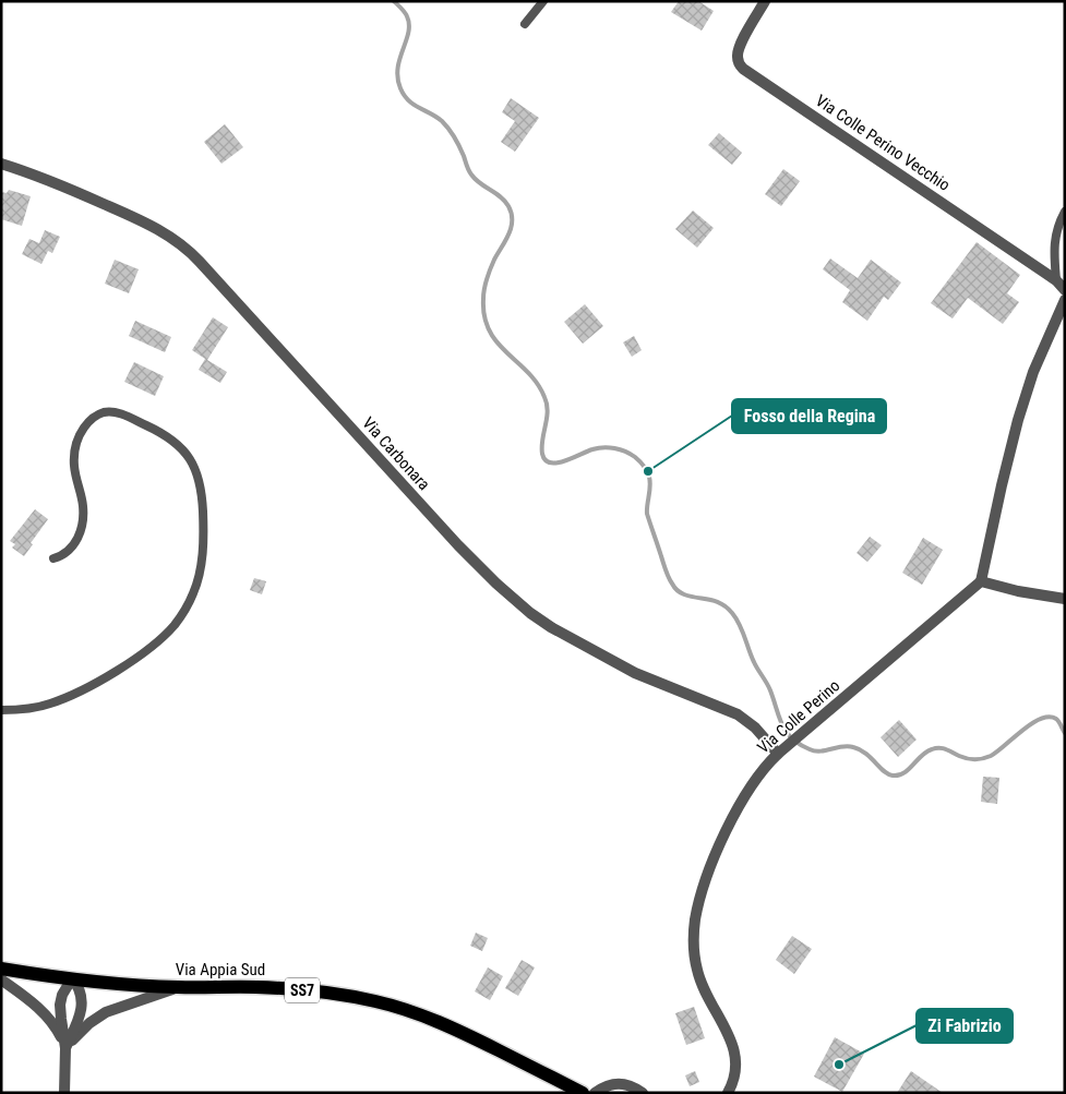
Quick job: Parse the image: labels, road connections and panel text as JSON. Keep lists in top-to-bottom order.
{
  "streets": {
    "main road": ["Via Appia Sud", "SS7"],
    "street": ["Via Colle Perino Vecchio", "Via Carbonara", "Via Colle Perino"]
  },
  "crossings": [
    ["Via Carbonara", "Via Colle Perino"]
  ],
  "places": ["Fosso della Regina", "Zi Fabrizio"]
}
